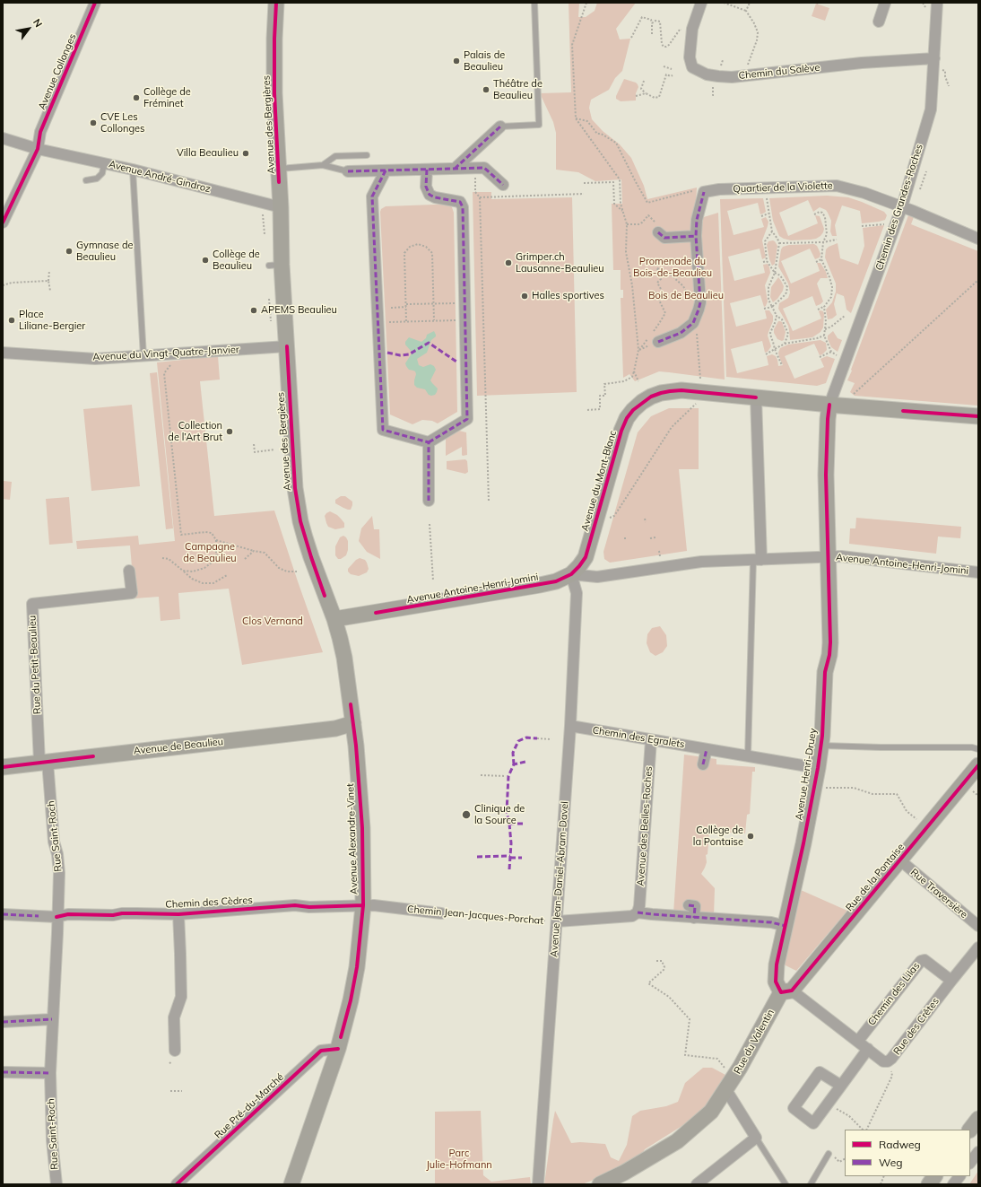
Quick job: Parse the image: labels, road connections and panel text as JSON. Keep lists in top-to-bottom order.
{
  "streets": {
    "street": [
      "Avenue Collonges",
      "Chemin du Salève",
      "Avenue des Bergières",
      "Avenue André-Gindroz",
      "Quartier de la Violette",
      "Chemin des Grandes-Roches",
      "Avenue du Vingt-Quatre-Janvier",
      "Avenue du Mont-Blanc",
      "Avenue Antoine-Henri-Jomini",
      "Rue du Petit-Beaulieu",
      "Chemin des Egralets",
      "Avenue de Beaulieu",
      "Avenue Henri-Druey",
      "Avenue des Belles-Roches",
      "Rue Saint-Roch",
      "Avenue Alexandre-Vinet",
      "Rue de la Pontaise",
      "Avenue Jean-Daniel-Abram-Davel",
      "Rue Traversière",
      "Chemin des Cèdres",
      "Chemin Jean-Jacques-Porchat",
      "Chemin des Lilas",
      "Rue des Crêtes",
      "Rue du Valentin",
      "Rue Pré-du-Marché"
    ]
  },
  "crossings": [
    ["Avenue Collonges", "Avenue André-Gindroz"],
    ["Chemin du Salève", "Chemin des Grandes-Roches"],
    ["Avenue des Bergières", "Avenue André-Gindroz"],
    ["Avenue des Bergières", "Avenue du Vingt-Quatre-Janvier"],
    ["Avenue des Bergières", "Avenue Antoine-Henri-Jomini"],
    ["Avenue des Bergières", "Avenue de Beaulieu"],
    ["Avenue des Bergières", "Avenue Alexandre-Vinet"],
    ["Quartier de la Violette", "Chemin des Grandes-Roches"],
    ["Chemin des Grandes-Roches", "Avenue du Mont-Blanc"],
    ["Chemin des Grandes-Roches", "Avenue Henri-Druey"],
    ["Avenue du Mont-Blanc", "Avenue Antoine-Henri-Jomini"],
    ["Avenue du Mont-Blanc", "Avenue Henri-Druey"],
    ["Avenue du Mont-Blanc", "Avenue Jean-Daniel-Abram-Davel"],
    ["Avenue Antoine-Henri-Jomini", "Avenue Henri-Druey"],
    ["Avenue Antoine-Henri-Jomini", "Avenue Jean-Daniel-Abram-Davel"],
    ["Rue du Petit-Beaulieu", "Avenue de Beaulieu"],
    ["Rue du Petit-Beaulieu", "Rue Saint-Roch"],
    ["Chemin des Egralets", "Avenue Henri-Druey"],
    ["Chemin des Egralets", "Avenue des Belles-Roches"],
    ["Chemin des Egralets", "Avenue Jean-Daniel-Abram-Davel"],
    ["Avenue de Beaulieu", "Rue Saint-Roch"],
    ["Avenue de Beaulieu", "Avenue Alexandre-Vinet"],
    ["Avenue Henri-Druey", "Rue de la Pontaise"],
    ["Avenue Henri-Druey", "Chemin Jean-Jacques-Porchat"],
    ["Avenue Henri-Druey", "Rue des Crêtes"],
    ["Avenue Henri-Druey", "Rue du Valentin"],
    ["Avenue des Belles-Roches", "Chemin Jean-Jacques-Porchat"],
    ["Rue Saint-Roch", "Chemin des Cèdres"],
    ["Avenue Alexandre-Vinet", "Chemin des Cèdres"],
    ["Avenue Alexandre-Vinet", "Chemin Jean-Jacques-Porchat"],
    ["Avenue Alexandre-Vinet", "Rue Pré-du-Marché"],
    ["Rue de la Pontaise", "Rue Traversière"],
    ["Rue de la Pontaise", "Rue des Crêtes"],
    ["Rue de la Pontaise", "Rue du Valentin"],
    ["Avenue Jean-Daniel-Abram-Davel", "Chemin Jean-Jacques-Porchat"],
    ["Chemin des Cèdres", "Chemin Jean-Jacques-Porchat"],
    ["Chemin des Lilas", "Rue des Crêtes"],
    ["Rue des Crêtes", "Rue du Valentin"]
  ],
  "parks": [
    "Promenade du Bois-de-Beaulieu",
    "Bois de Beaulieu",
    "Campagne de Beaulieu",
    "Clos Vernand",
    "Parc Julie-Hofmann"
  ],
  "places": [
    "Palais de Beaulieu",
    "Théâtre de Beaulieu",
    "Collège de Fréminet",
    "CVE Les Collonges",
    "Villa Beaulieu",
    "Gymnase de Beaulieu",
    "Collège de Beaulieu",
    "Grimper.ch Lausanne-Beaulieu",
    "Halles sportives",
    "APEMS Beaulieu",
    "Place Liliane-Bergier",
    "Collection de l’Art Brut",
    "Clinique de la Source",
    "Collège de la Pontaise"
  ],
  "legend": ["Radweg", "Weg"],
  "north": "top right"
}
